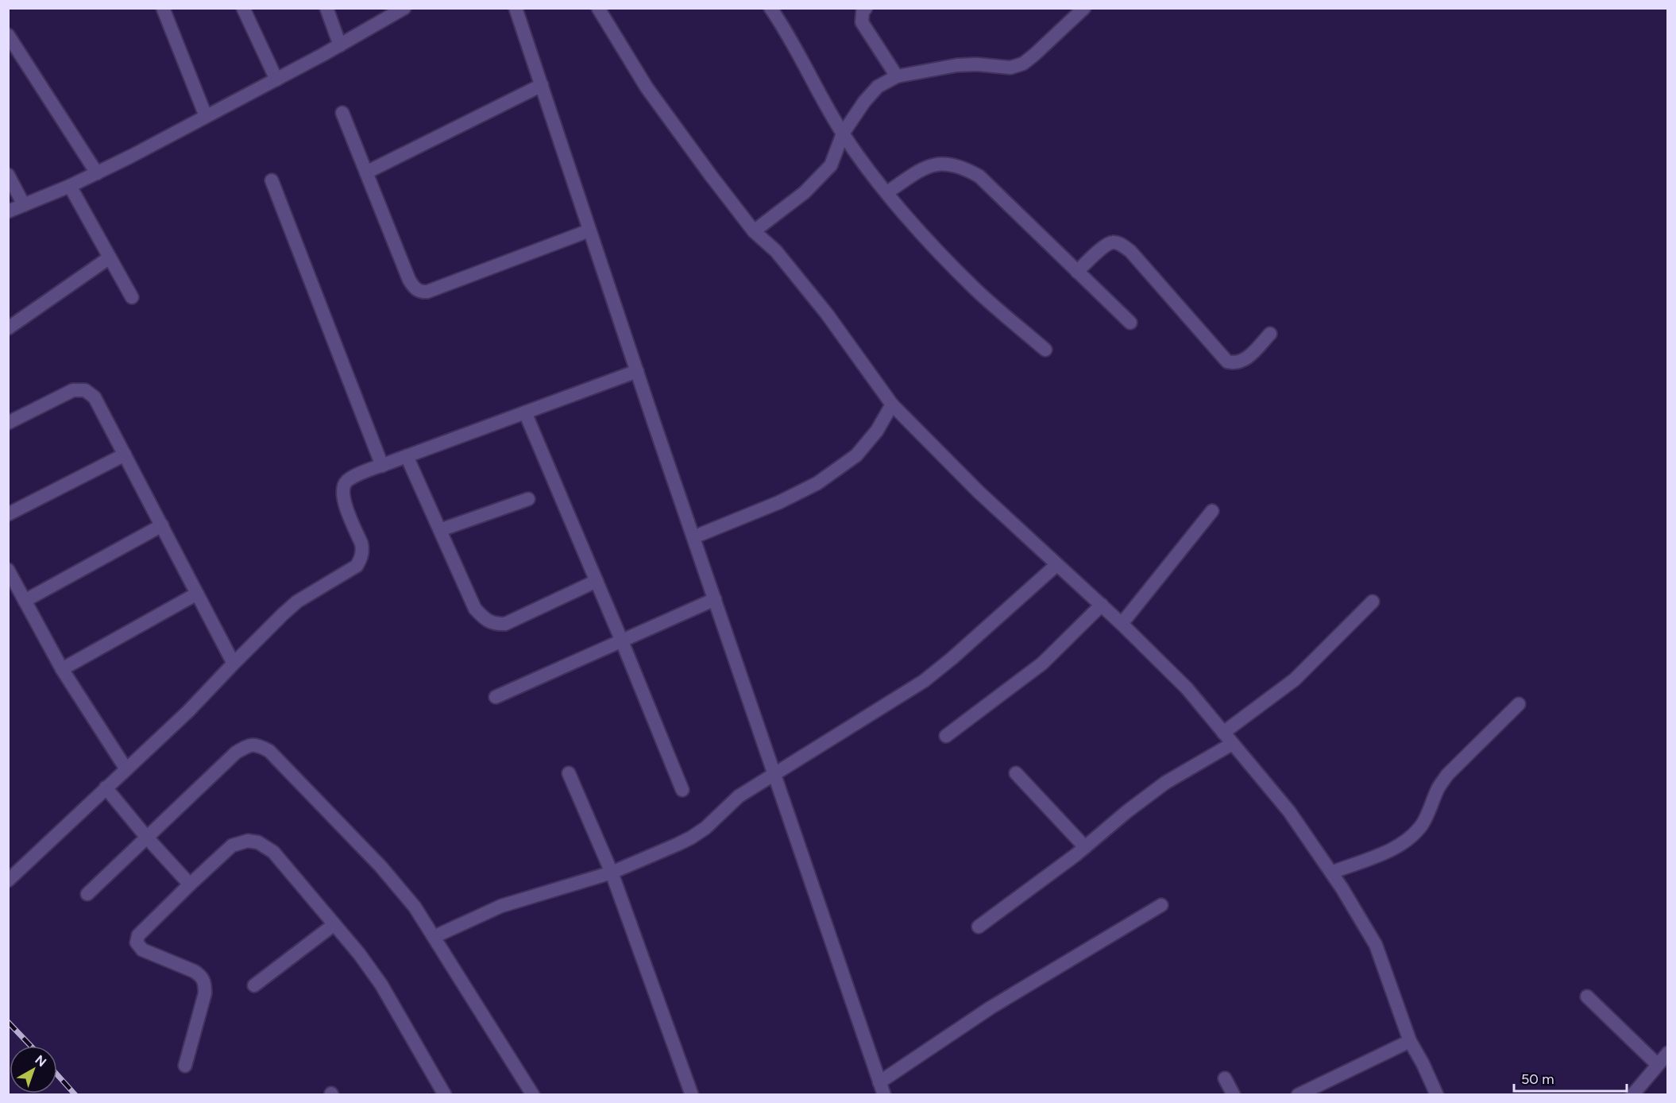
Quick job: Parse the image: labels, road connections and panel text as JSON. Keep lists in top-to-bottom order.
{
  "scale_bar": "50 m",
  "north": "top right"
}
